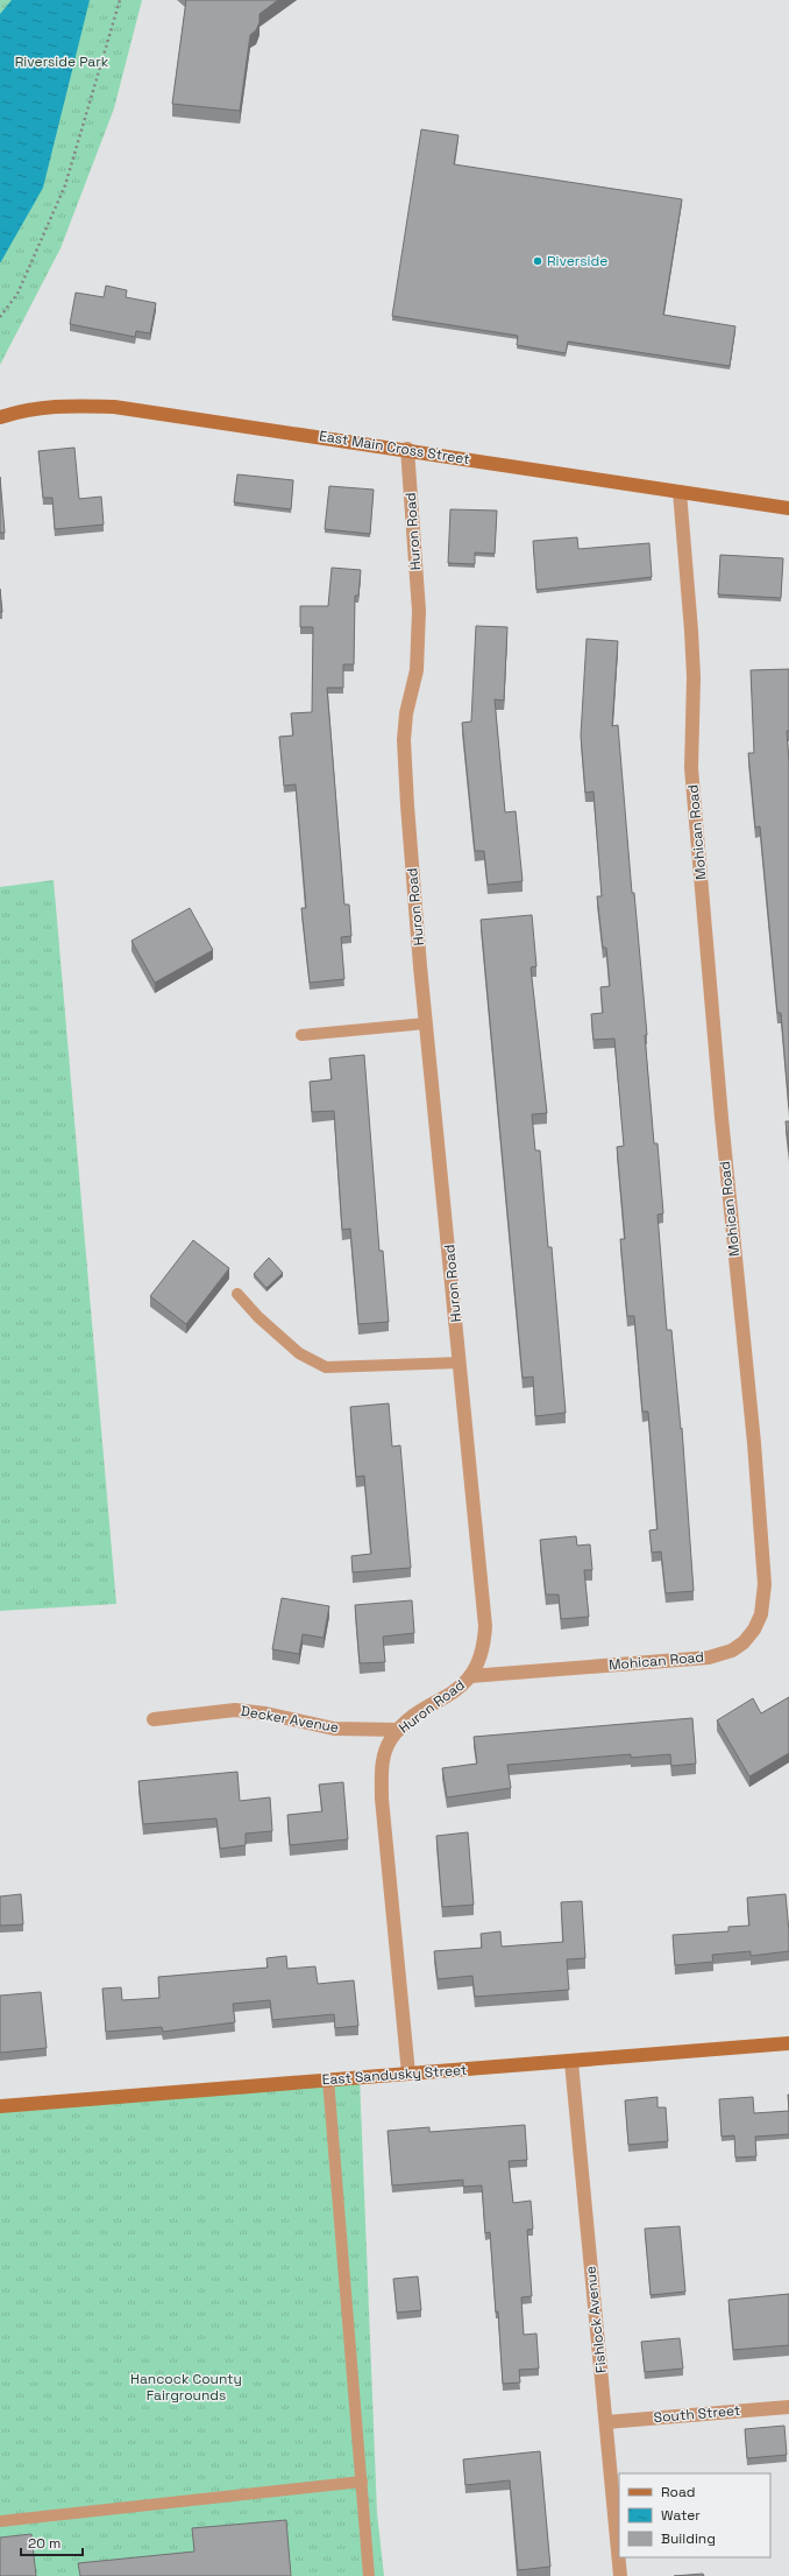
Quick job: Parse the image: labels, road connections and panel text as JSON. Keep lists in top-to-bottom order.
{
  "streets": {
    "main road": ["East Main Cross Street", "East Sandusky Street"],
    "street": [
      "Huron Road",
      "Mohican Road",
      "Decker Avenue",
      "Fishlock Avenue",
      "South Street"
    ]
  },
  "crossings": [
    ["East Main Cross Street", "Huron Road"],
    ["East Main Cross Street", "Mohican Road"],
    ["Huron Road", "Mohican Road"],
    ["Huron Road", "Decker Avenue"],
    ["Huron Road", "East Sandusky Street"],
    ["East Sandusky Street", "Fishlock Avenue"],
    ["Fishlock Avenue", "South Street"]
  ],
  "parks": ["Riverside Park", "Hancock County Fairgrounds"],
  "places": ["Riverside"],
  "legend": ["Road", "Water", "Building"],
  "scale_bar": "20 m"
}
